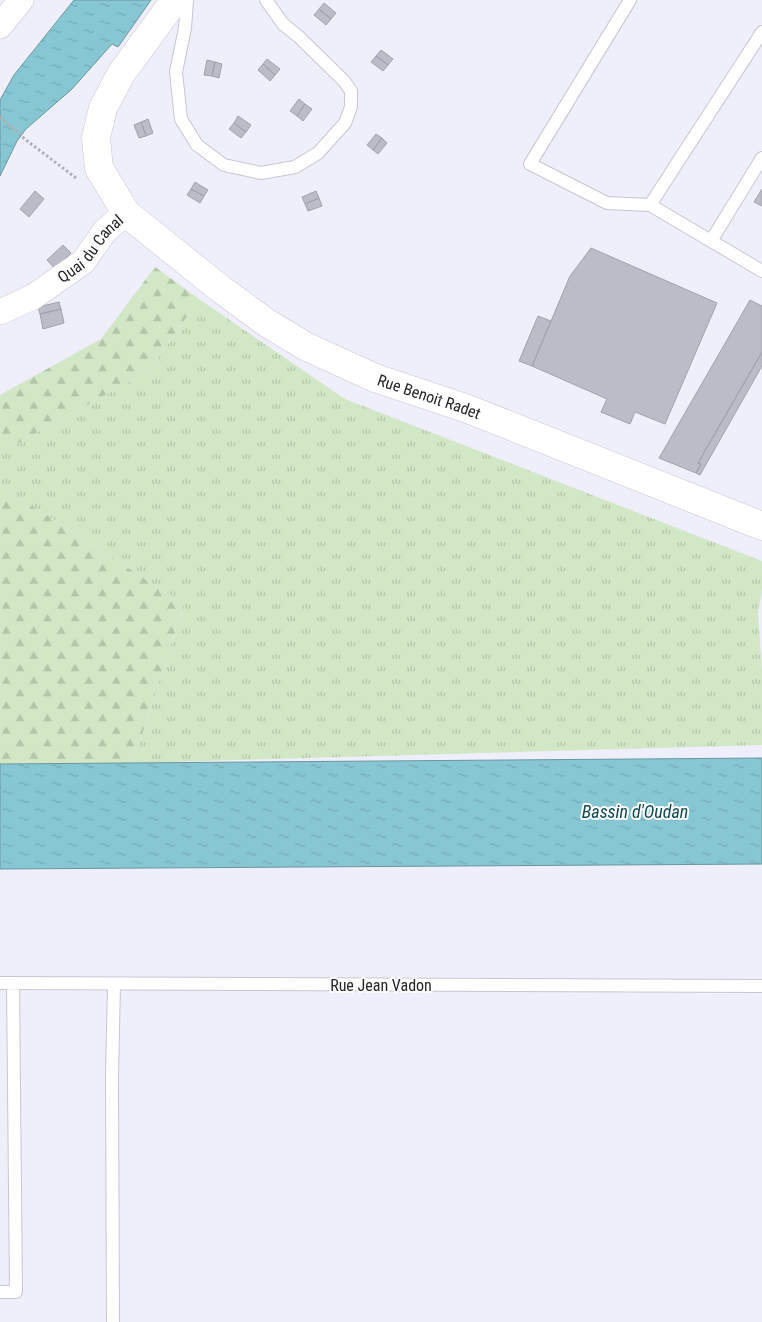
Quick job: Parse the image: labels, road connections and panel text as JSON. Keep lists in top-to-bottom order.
{
  "streets": {
    "street": ["Quai du Canal", "Rue Benoit Radet"],
    "lane": ["Rue Jean Vadon"]
  },
  "crossings": [
    ["Quai du Canal", "Rue Benoit Radet"]
  ],
  "water": ["Bassin d'Oudan"]
}
